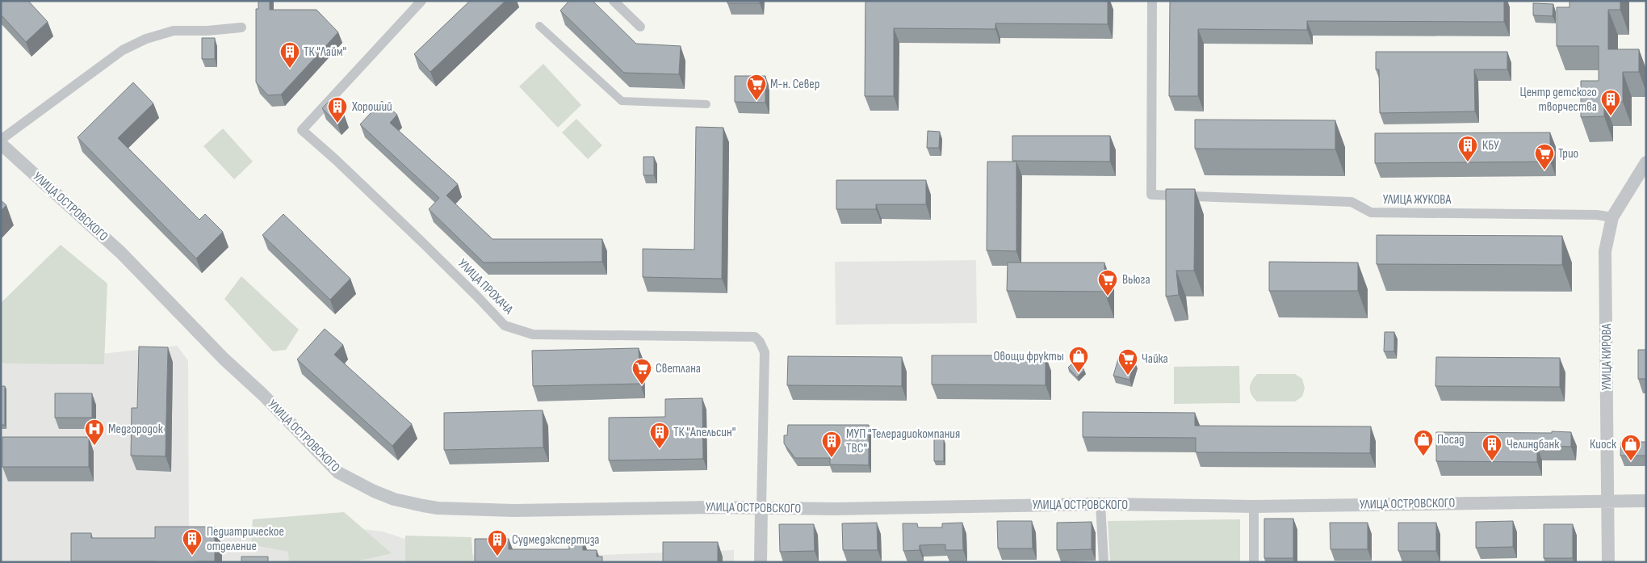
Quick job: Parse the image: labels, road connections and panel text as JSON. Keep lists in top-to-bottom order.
{
  "streets": {
    "street": [
      "УЛИЦА ЖУКОВА",
      "УЛИЦА ОСТРОВСКОГО",
      "УЛИЦА ПРОХАЧА",
      "УЛИЦА КИРОВА"
    ]
  },
  "crossings": [
    ["УЛИЦА ЖУКОВА", "УЛИЦА КИРОВА"],
    ["УЛИЦА ОСТРОВСКОГО", "УЛИЦА ПРОХАЧА"],
    ["УЛИЦА ОСТРОВСКОГО", "УЛИЦА КИРОВА"]
  ],
  "places": {
    "building": [
      "ТК \"Лайм\"",
      "Центр детского творчества",
      "Хороший",
      "КБУ",
      "ТК \"Апельсин\"",
      "МУП \"Телерадиокомпания ТВС\"",
      "Челиндбанк",
      "Педиатрическое отделение",
      "Судмедэкспертиза"
    ],
    "supermarket": [
      "М-н. Север",
      "Трио",
      "Вьюга",
      "Чайка",
      "Светлана"
    ],
    "shop": ["Овощи фрукты", "Посад", "Киоск"],
    "hospital": ["Медгородок"]
  }
}
